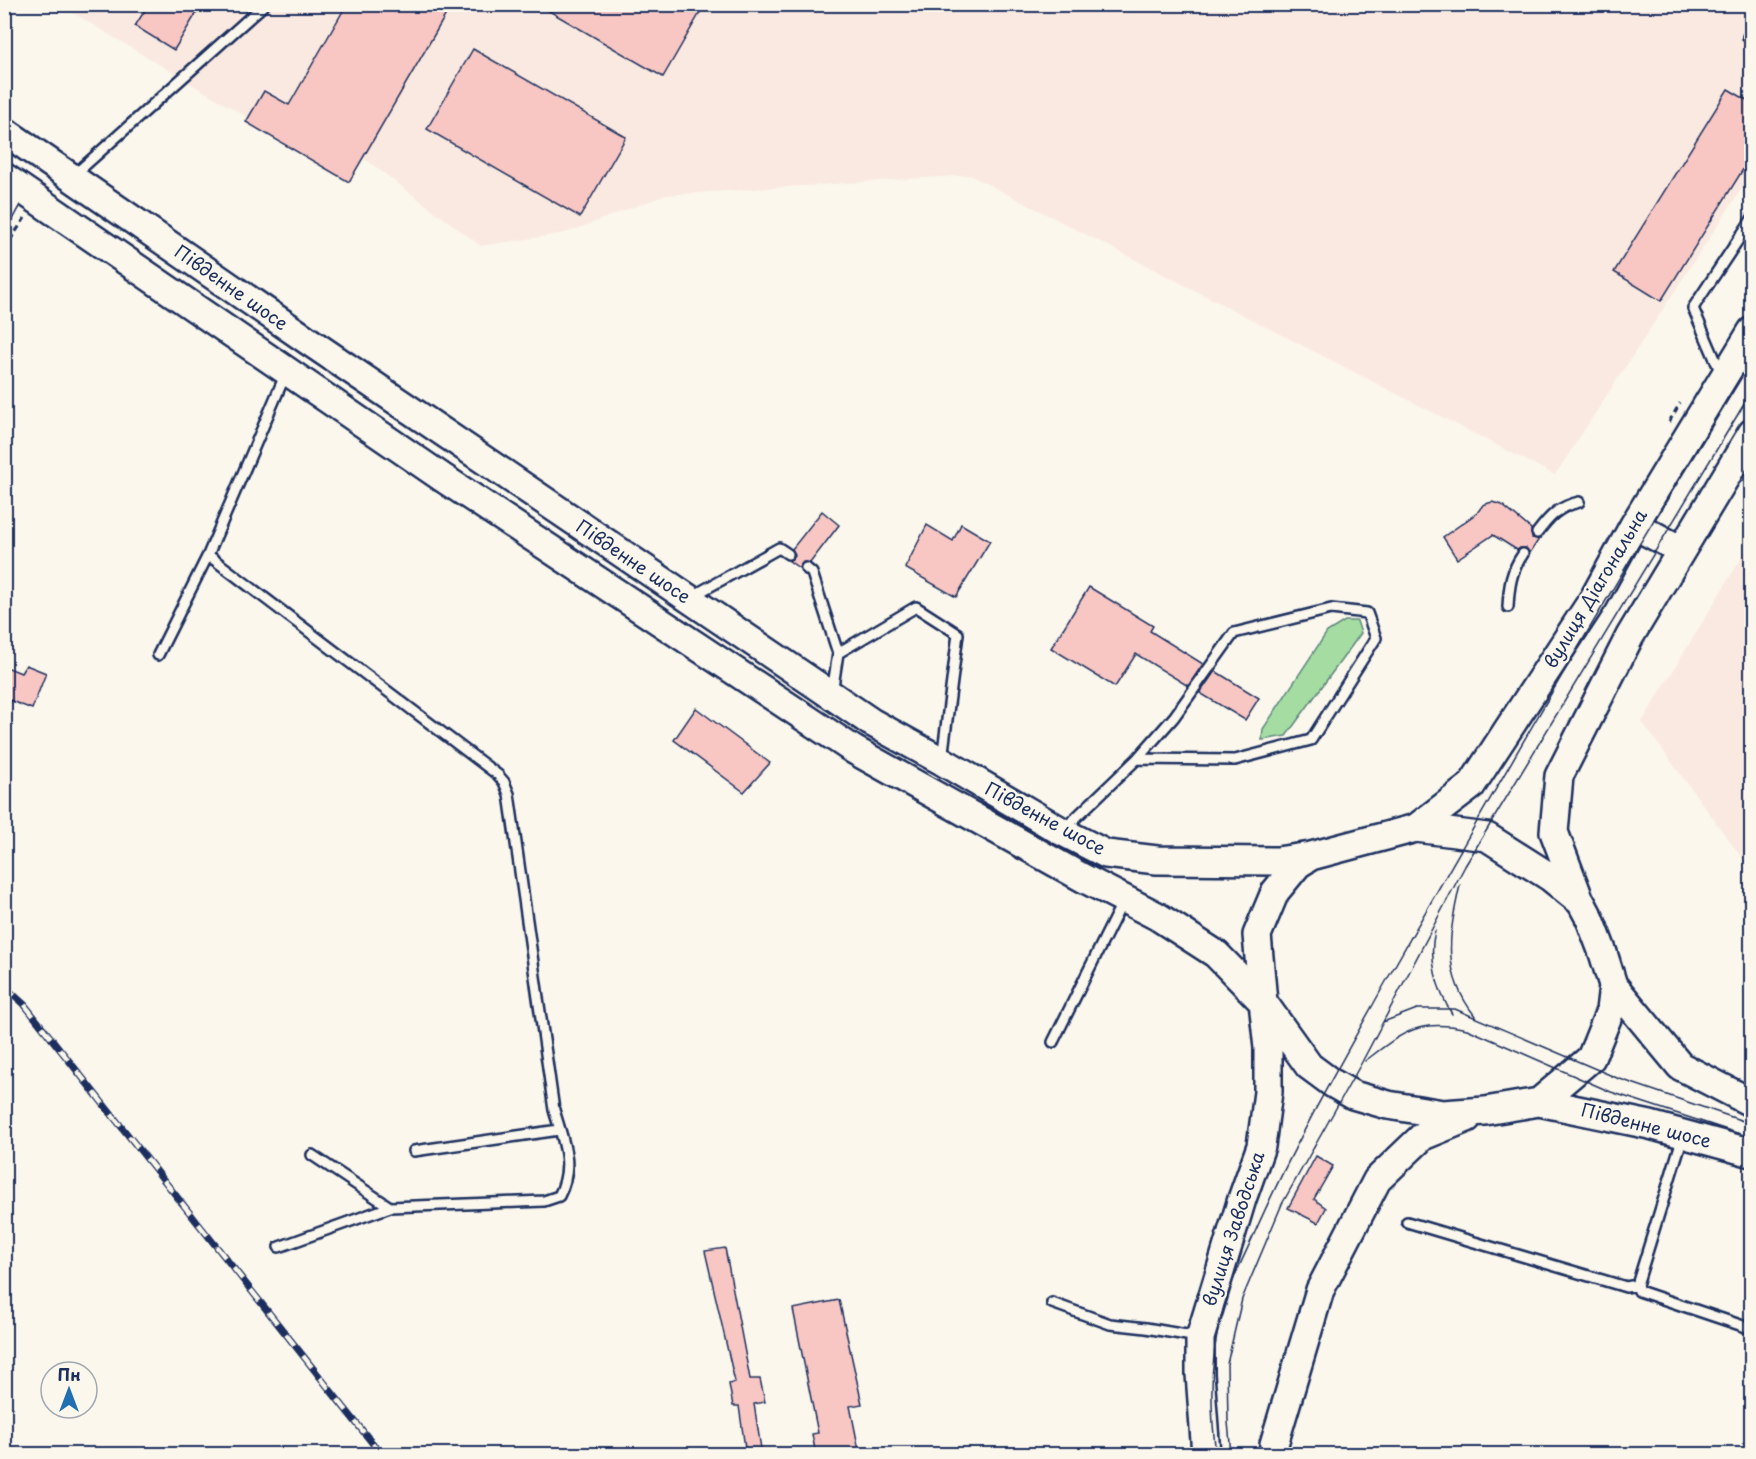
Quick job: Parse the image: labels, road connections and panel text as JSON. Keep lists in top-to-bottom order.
{
  "streets": {
    "main road": ["Південне шосе", "вулиця Діагональна", "вулиця Заводська"]
  },
  "crossings": [
    ["Південне шосе", "вулиця Діагональна"],
    ["Південне шосе", "вулиця Заводська"]
  ],
  "north": "top"
}
